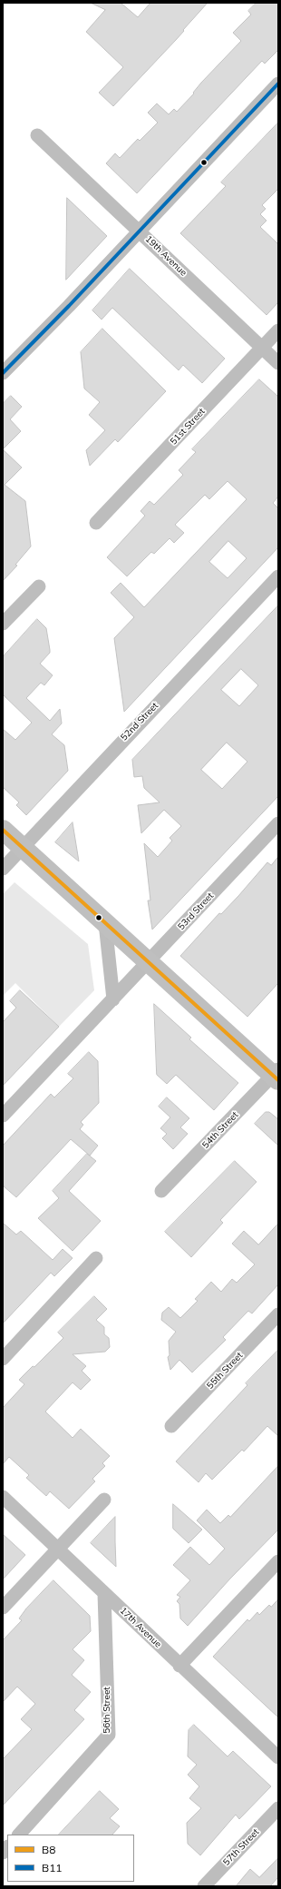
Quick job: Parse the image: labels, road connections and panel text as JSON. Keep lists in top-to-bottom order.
{
  "streets": {
    "street": [
      "19th Avenue",
      "51st Street",
      "52nd Street",
      "53rd Street",
      "54th Street",
      "55th Street",
      "17th Avenue",
      "56th Street",
      "57th Street"
    ]
  },
  "crossings": [
    ["19th Avenue", "51st Street"],
    ["17th Avenue", "56th Street"]
  ],
  "lines": ["transit line B11", "transit line B8"],
  "legend": ["B8", "B11"]
}
